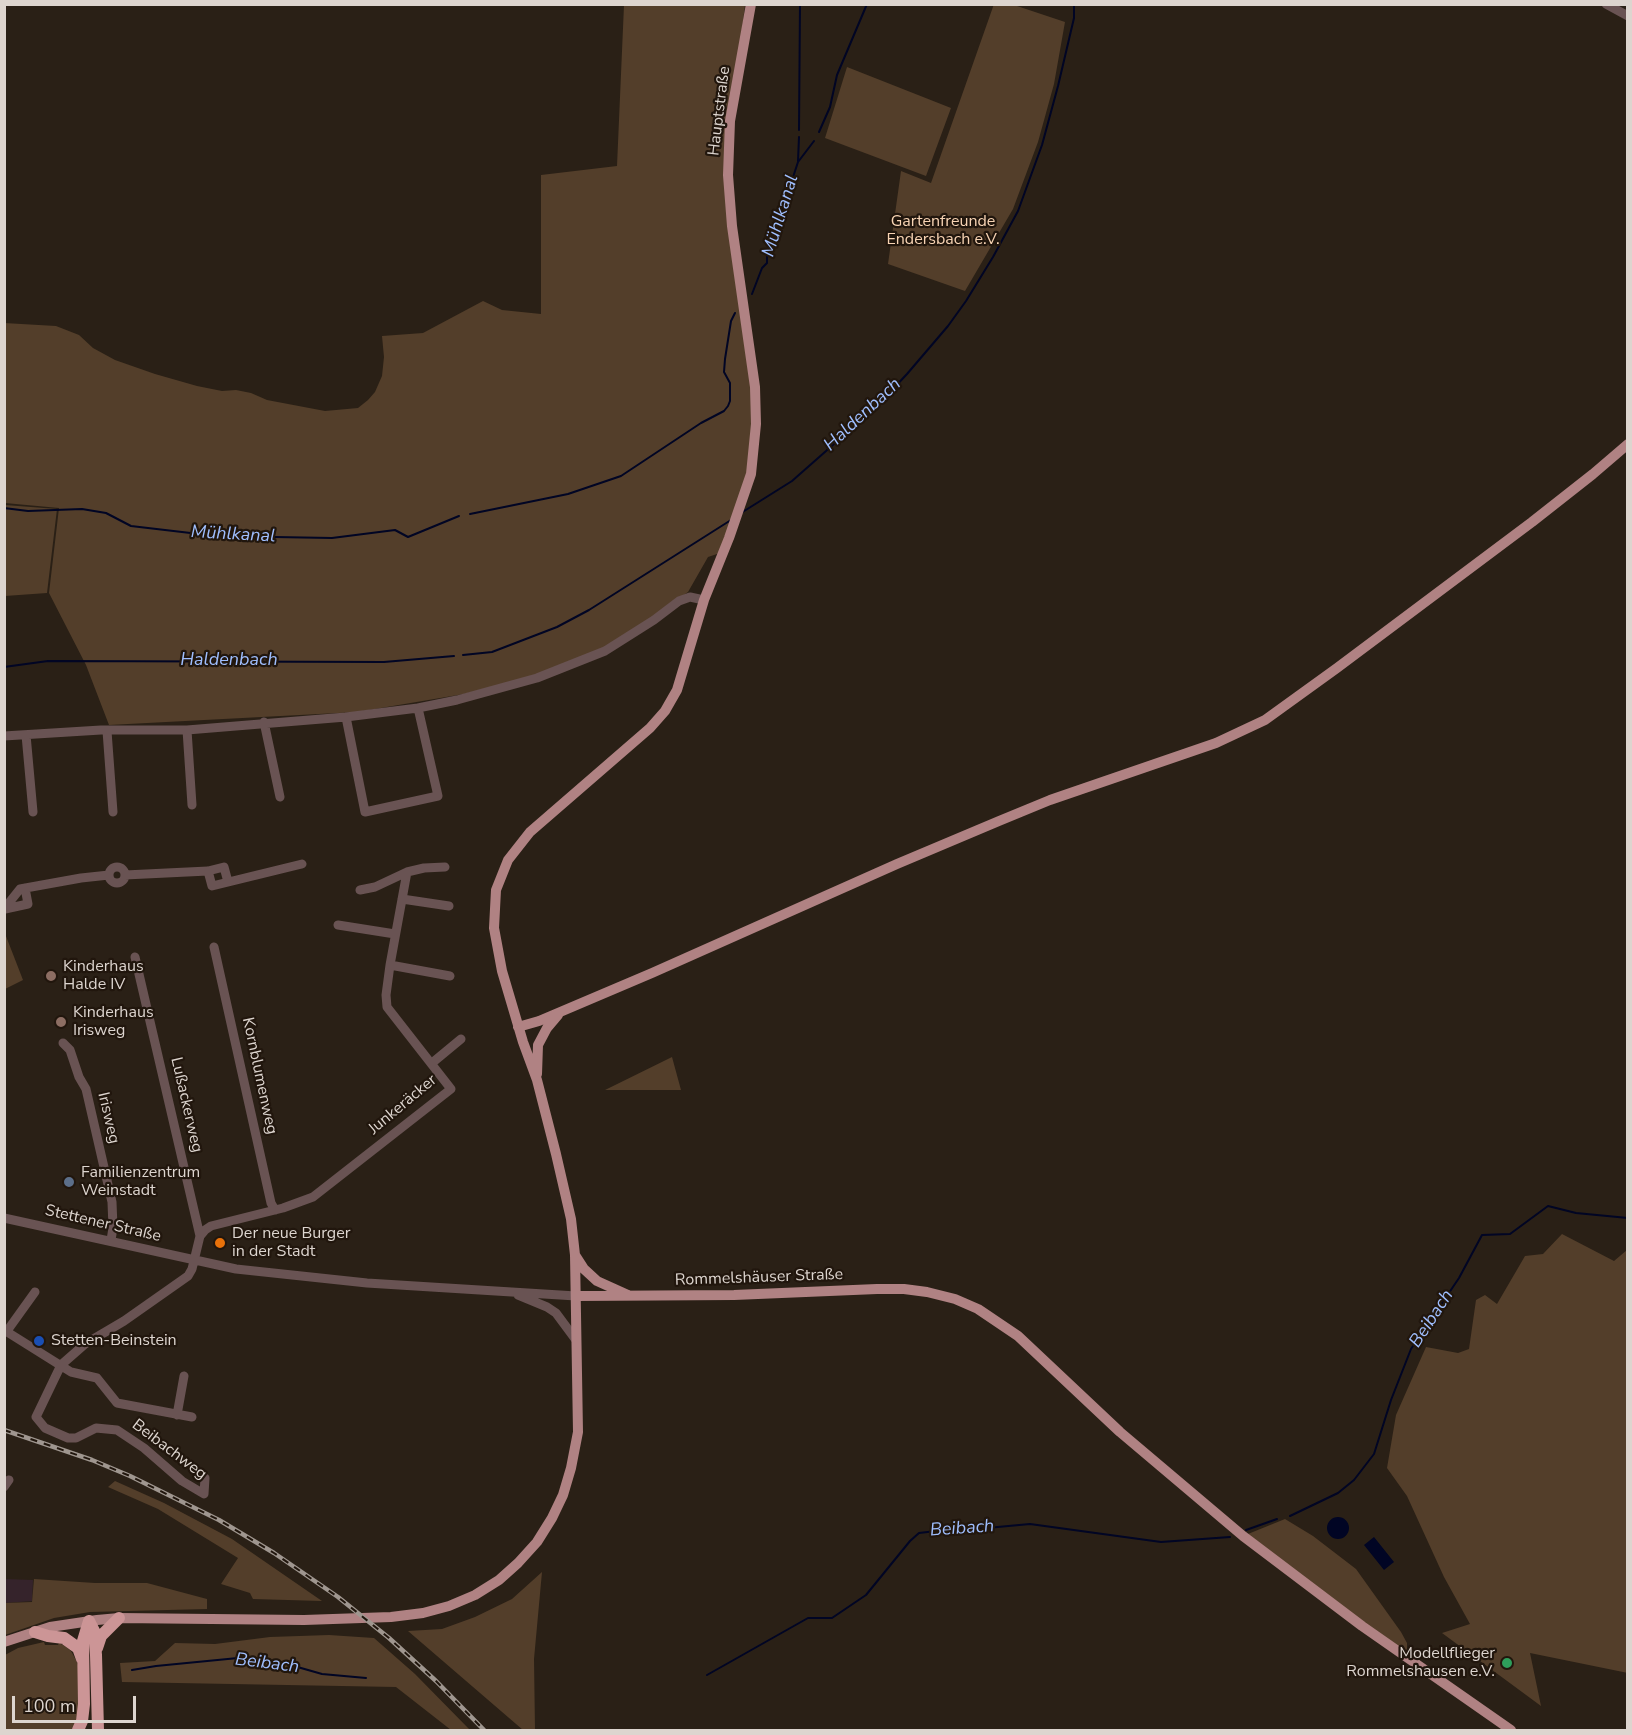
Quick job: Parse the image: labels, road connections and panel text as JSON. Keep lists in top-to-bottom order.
{
  "streets": {
    "main road": ["Hauptstraße", "Rommelshäuser Straße"],
    "street": [
      "Kornblumenweg",
      "Lußackerweg",
      "Junkeräcker",
      "Irisweg",
      "Stettener Straße",
      "Beibachweg"
    ]
  },
  "crossings": [
    ["Kornblumenweg", "Junkeräcker"],
    ["Lußackerweg", "Junkeräcker"],
    ["Lußackerweg", "Stettener Straße"],
    ["Lußackerweg", "Rommelshäuser Straße"],
    ["Irisweg", "Stettener Straße"],
    ["Stettener Straße", "Rommelshäuser Straße"]
  ],
  "water": ["Mühlkanal", "Haldenbach", "Beibach"],
  "parks": ["Gartenfreunde Endersbach e.V."],
  "places": [
    "Kinderhaus Halde IV",
    "Kinderhaus Irisweg",
    "Familienzentrum Weinstadt",
    "Der neue Burger in der Stadt",
    "Stetten-Beinstein",
    "Modellflieger Rommelshausen e.V."
  ],
  "scale_bar": "100 m"
}
